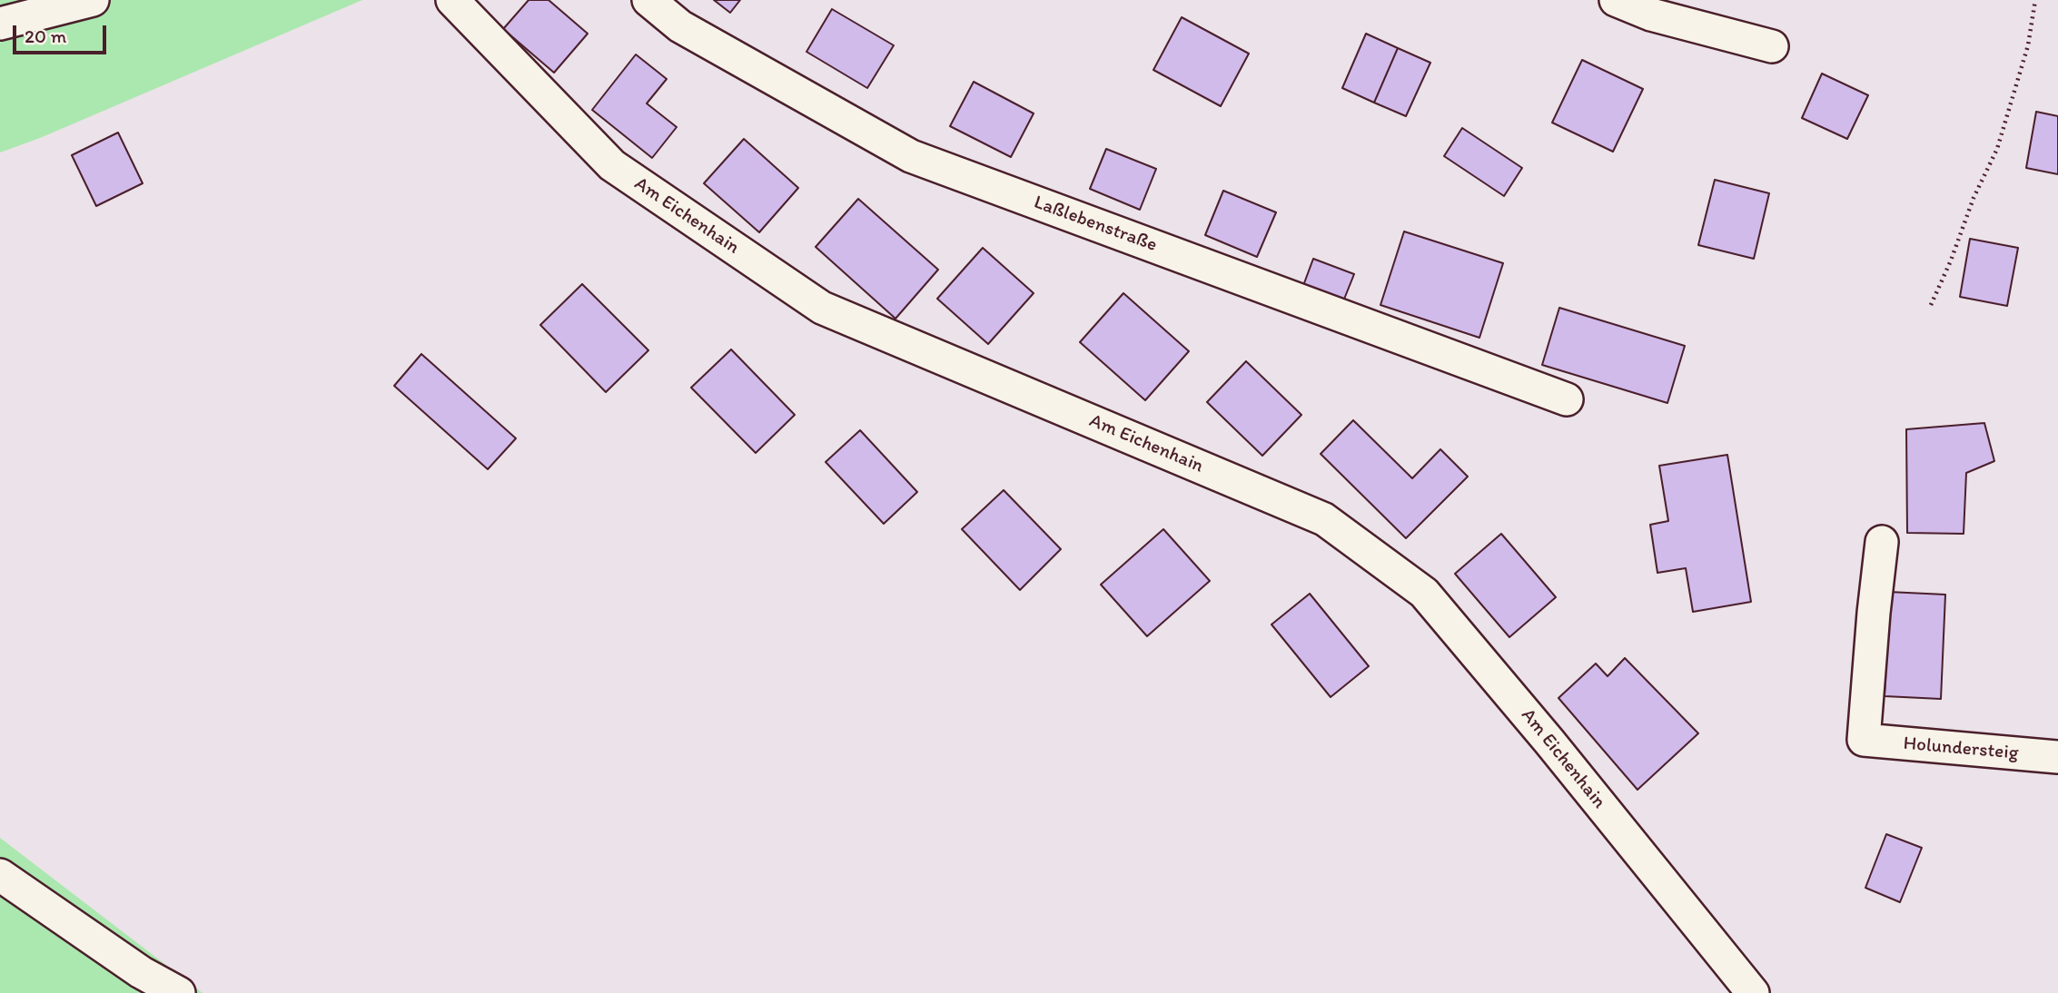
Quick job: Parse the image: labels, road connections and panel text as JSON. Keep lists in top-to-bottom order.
{
  "streets": {
    "street": ["Am Eichenhain", "Laßlebenstraße", "Holundersteig"]
  },
  "scale_bar": "20 m"
}
